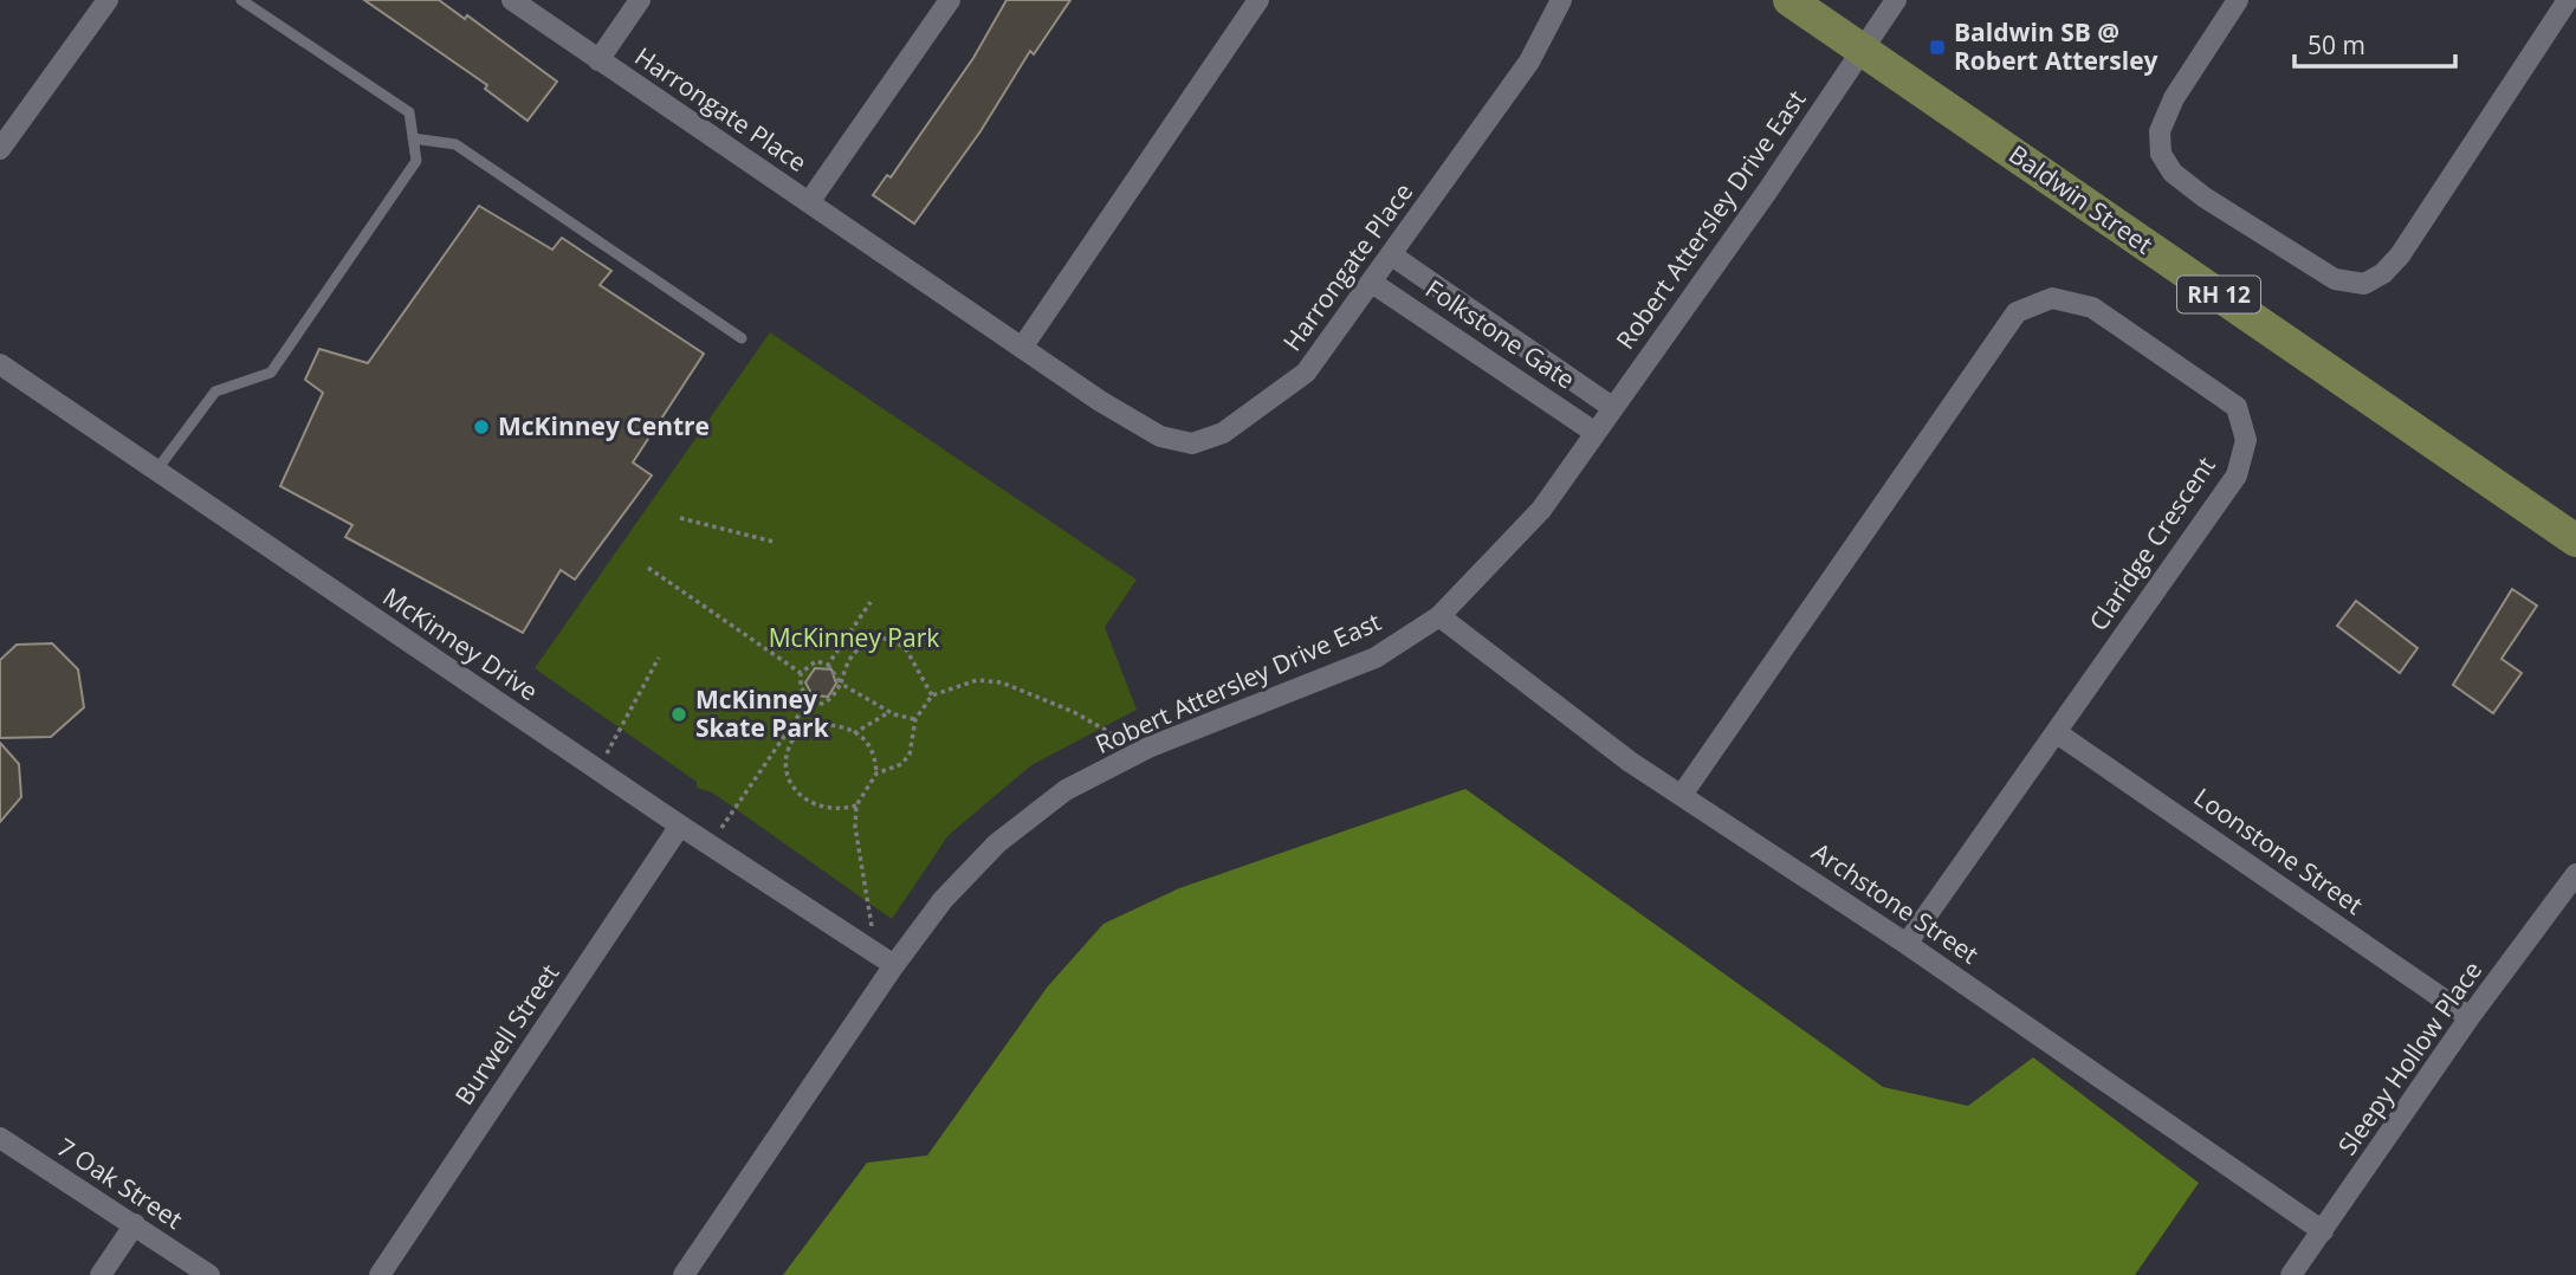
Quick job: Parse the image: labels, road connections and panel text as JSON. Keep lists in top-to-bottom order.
{
  "streets": {
    "main road": ["Baldwin Street", "RH 12"],
    "street": [
      "Harrongate Place",
      "Robert Attersley Drive East",
      "Folkstone Gate",
      "Claridge Crescent",
      "McKinney Drive",
      "Loonstone Street",
      "Archstone Street",
      "Burwell Street",
      "Sleepy Hollow Place",
      "7 Oak Street"
    ]
  },
  "crossings": [
    ["Harrongate Place", "Folkstone Gate"],
    ["Baldwin Street", "Robert Attersley Drive East"],
    ["Robert Attersley Drive East", "Folkstone Gate"],
    ["Robert Attersley Drive East", "McKinney Drive"],
    ["Robert Attersley Drive East", "Archstone Street"],
    ["Claridge Crescent", "Loonstone Street"],
    ["Claridge Crescent", "Archstone Street"],
    ["McKinney Drive", "Burwell Street"],
    ["Loonstone Street", "Sleepy Hollow Place"],
    ["Archstone Street", "Sleepy Hollow Place"]
  ],
  "parks": ["McKinney Park"],
  "places": {
    "transit": ["Baldwin SB @ Robert Attersley"],
    "other": ["McKinney Centre", "McKinney Skate Park"]
  },
  "scale_bar": "50 m"
}
